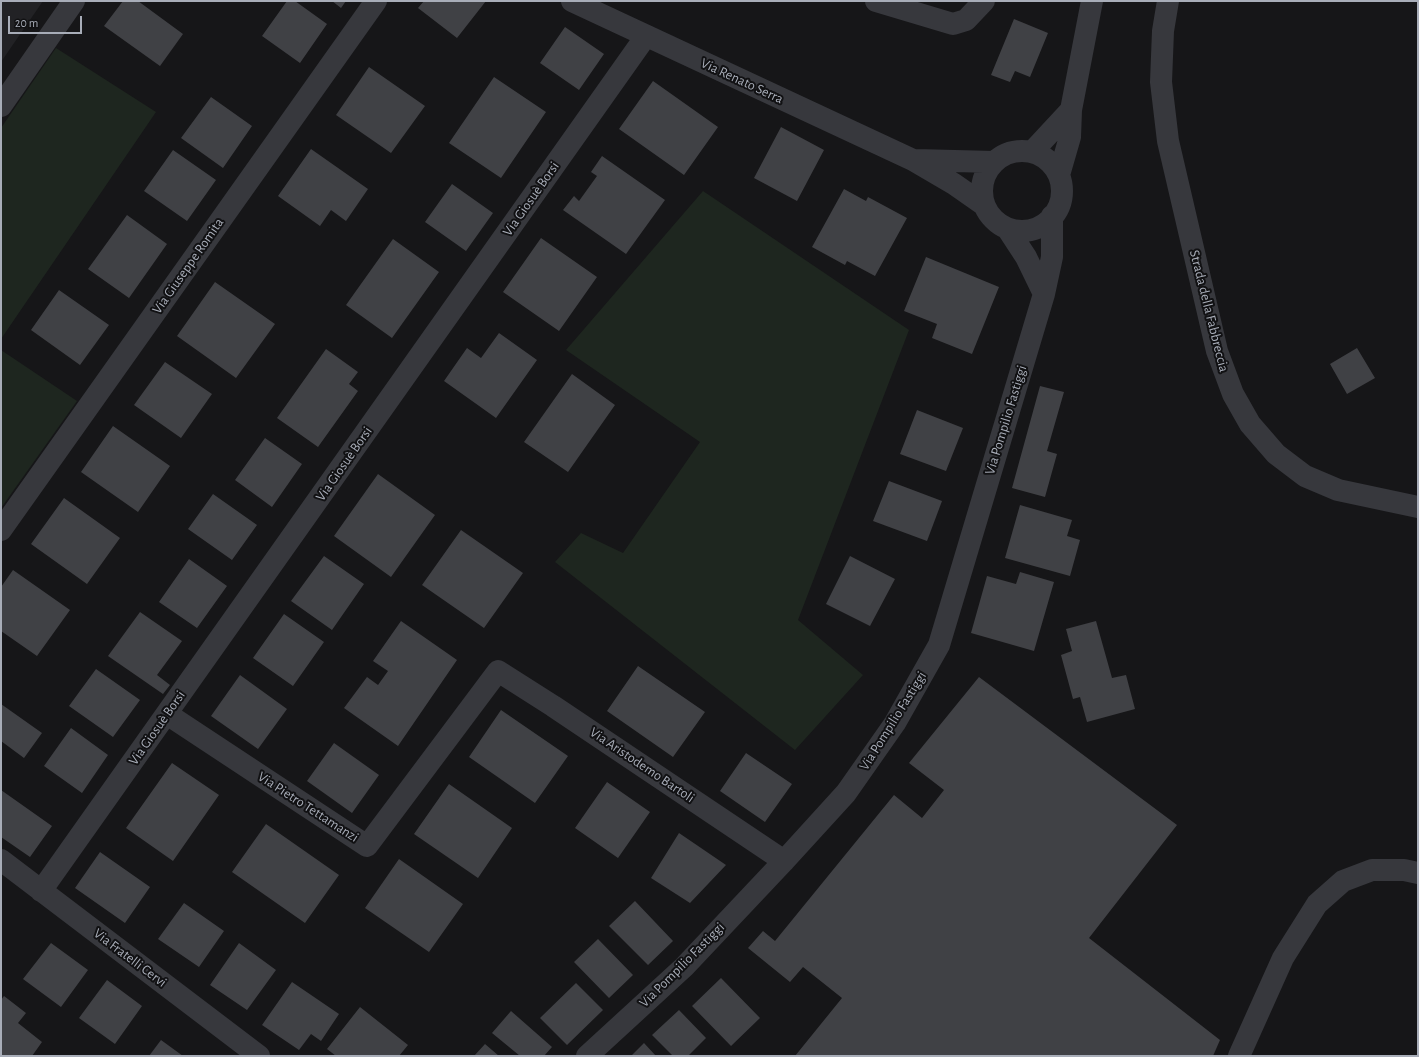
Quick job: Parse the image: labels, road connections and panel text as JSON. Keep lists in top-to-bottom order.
{
  "streets": {
    "street": [
      "Via Renato Serra",
      "Via Giosuè Borsi",
      "Via Giuseppe Romita",
      "Strada della Fabbreccia",
      "Via Pompilio Fastiggi",
      "Via Aristodemo Bartoli",
      "Via Pietro Tettamanzi",
      "Via Fratelli Cervi"
    ]
  },
  "crossings": [
    ["Via Renato Serra", "Via Giosuè Borsi"],
    ["Via Renato Serra", "Via Pompilio Fastiggi"],
    ["Via Giosuè Borsi", "Via Pietro Tettamanzi"],
    ["Via Giosuè Borsi", "Via Fratelli Cervi"],
    ["Via Pompilio Fastiggi", "Via Aristodemo Bartoli"],
    ["Via Aristodemo Bartoli", "Via Pietro Tettamanzi"]
  ],
  "scale_bar": "20 m"
}
